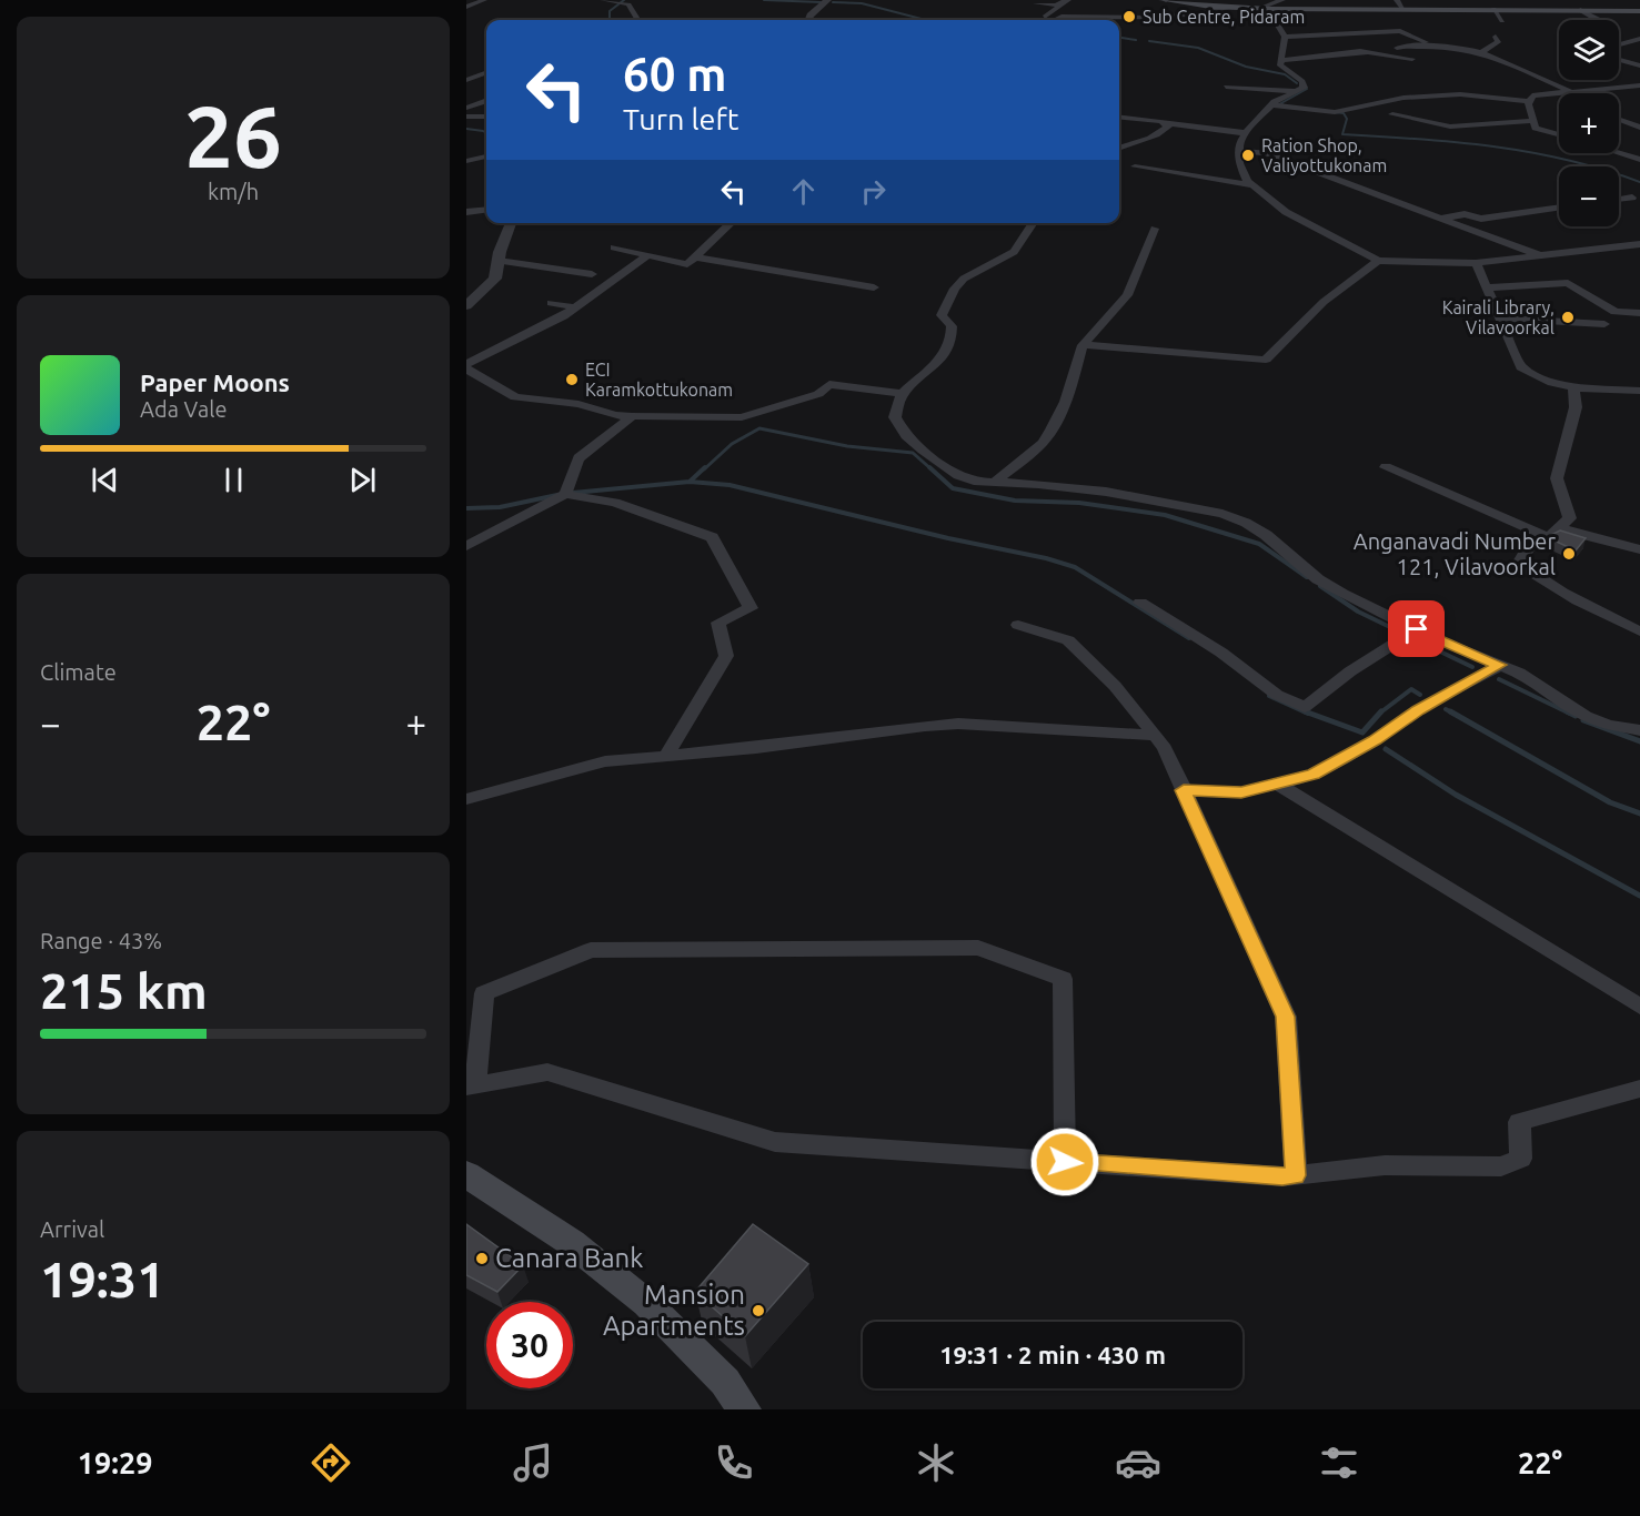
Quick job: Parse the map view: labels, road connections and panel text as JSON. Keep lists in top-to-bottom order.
{
  "places": [
    "Sub Centre, Pidaram",
    "Ration Shop, Valiyottukonam",
    "Kairali Library, Vilavoorkal",
    "ECI Karamkottukonam",
    "Anganavadi Number 121, Vilavoorkal",
    "Canara Bank",
    "Mansion Apartments"
  ],
  "page": {
    "tile": [
      ["26", "km/h"],
      "Climate",
      ["Range · 43%", "215 km"],
      ["Arrival", "19:31"]
    ],
    "map_buttons": ["+", "−"],
    "turn": ["60 m", "Turn left"],
    "song": ["Paper Moons", "Ada Vale"],
    "heat": ["−", "22°", "+"],
    "limit": "30",
    "trip": "19:31 · 2 min · 430 m",
    "tabs": ["19:29", "22°"]
  }
}
